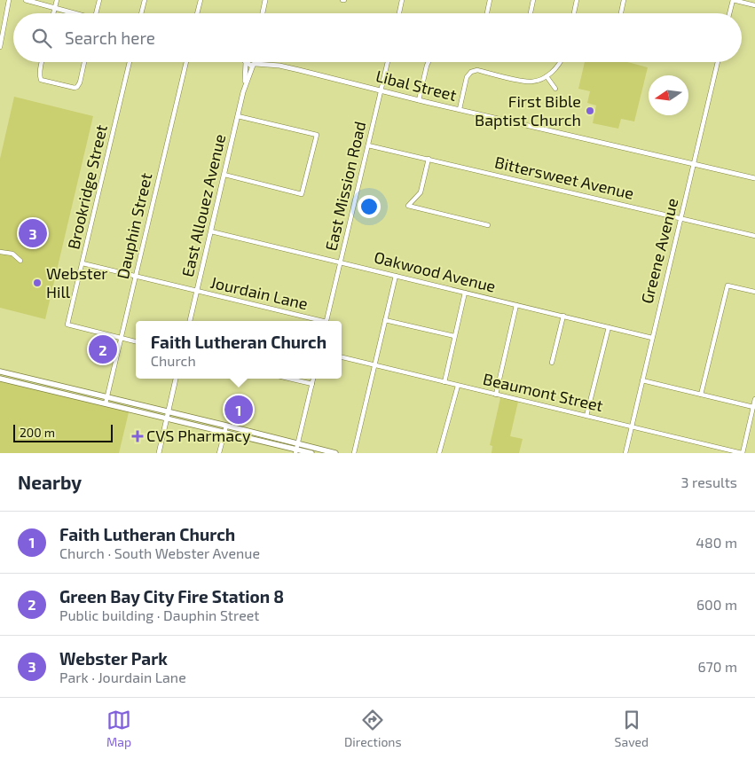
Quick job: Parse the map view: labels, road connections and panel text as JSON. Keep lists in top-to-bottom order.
{
  "streets": {
    "street": [
      "Libal Street",
      "Bittersweet Avenue",
      "East Mission Road",
      "Brookridge Street",
      "East Allouez Avenue",
      "Dauphin Street",
      "Greene Avenue",
      "Oakwood Avenue",
      "Jourdain Lane",
      "Beaumont Street"
    ]
  },
  "crossings": [
    ["Libal Street", "East Mission Road"],
    ["Libal Street", "East Allouez Avenue"],
    ["Libal Street", "Greene Avenue"],
    ["Bittersweet Avenue", "East Mission Road"],
    ["Bittersweet Avenue", "Greene Avenue"],
    ["East Mission Road", "Oakwood Avenue"],
    ["Brookridge Street", "Dauphin Street"],
    ["Brookridge Street", "Jourdain Lane"],
    ["East Allouez Avenue", "Oakwood Avenue"],
    ["East Allouez Avenue", "Jourdain Lane"],
    ["Dauphin Street", "Jourdain Lane"],
    ["Greene Avenue", "Oakwood Avenue"],
    ["Greene Avenue", "Beaumont Street"]
  ],
  "places": {
    "other": ["First Bible Baptist Church", "Webster Hill"],
    "health": ["CVS Pharmacy"]
  },
  "scale_bar": "200 m",
  "north": "left",
  "page": {
    "search": "Search here",
    "pins": ["3", "2", "1"],
    "popup": ["Faith Lutheran Church", "Church"],
    "scale": "200 m",
    "heading": ["Nearby", "3 results"],
    "list": [
      {
        "mark": "1",
        "name": "Faith Lutheran Church",
        "note": "Church · South Webster Avenue",
        "value": "480 m"
      },
      {
        "mark": "2",
        "name": "Green Bay City Fire Station 8",
        "note": "Public building · Dauphin Street",
        "value": "600 m"
      },
      {
        "mark": "3",
        "name": "Webster Park",
        "note": "Park · Jourdain Lane",
        "value": "670 m"
      }
    ],
    "nav": ["Map", "Directions", "Saved"]
  }
}
